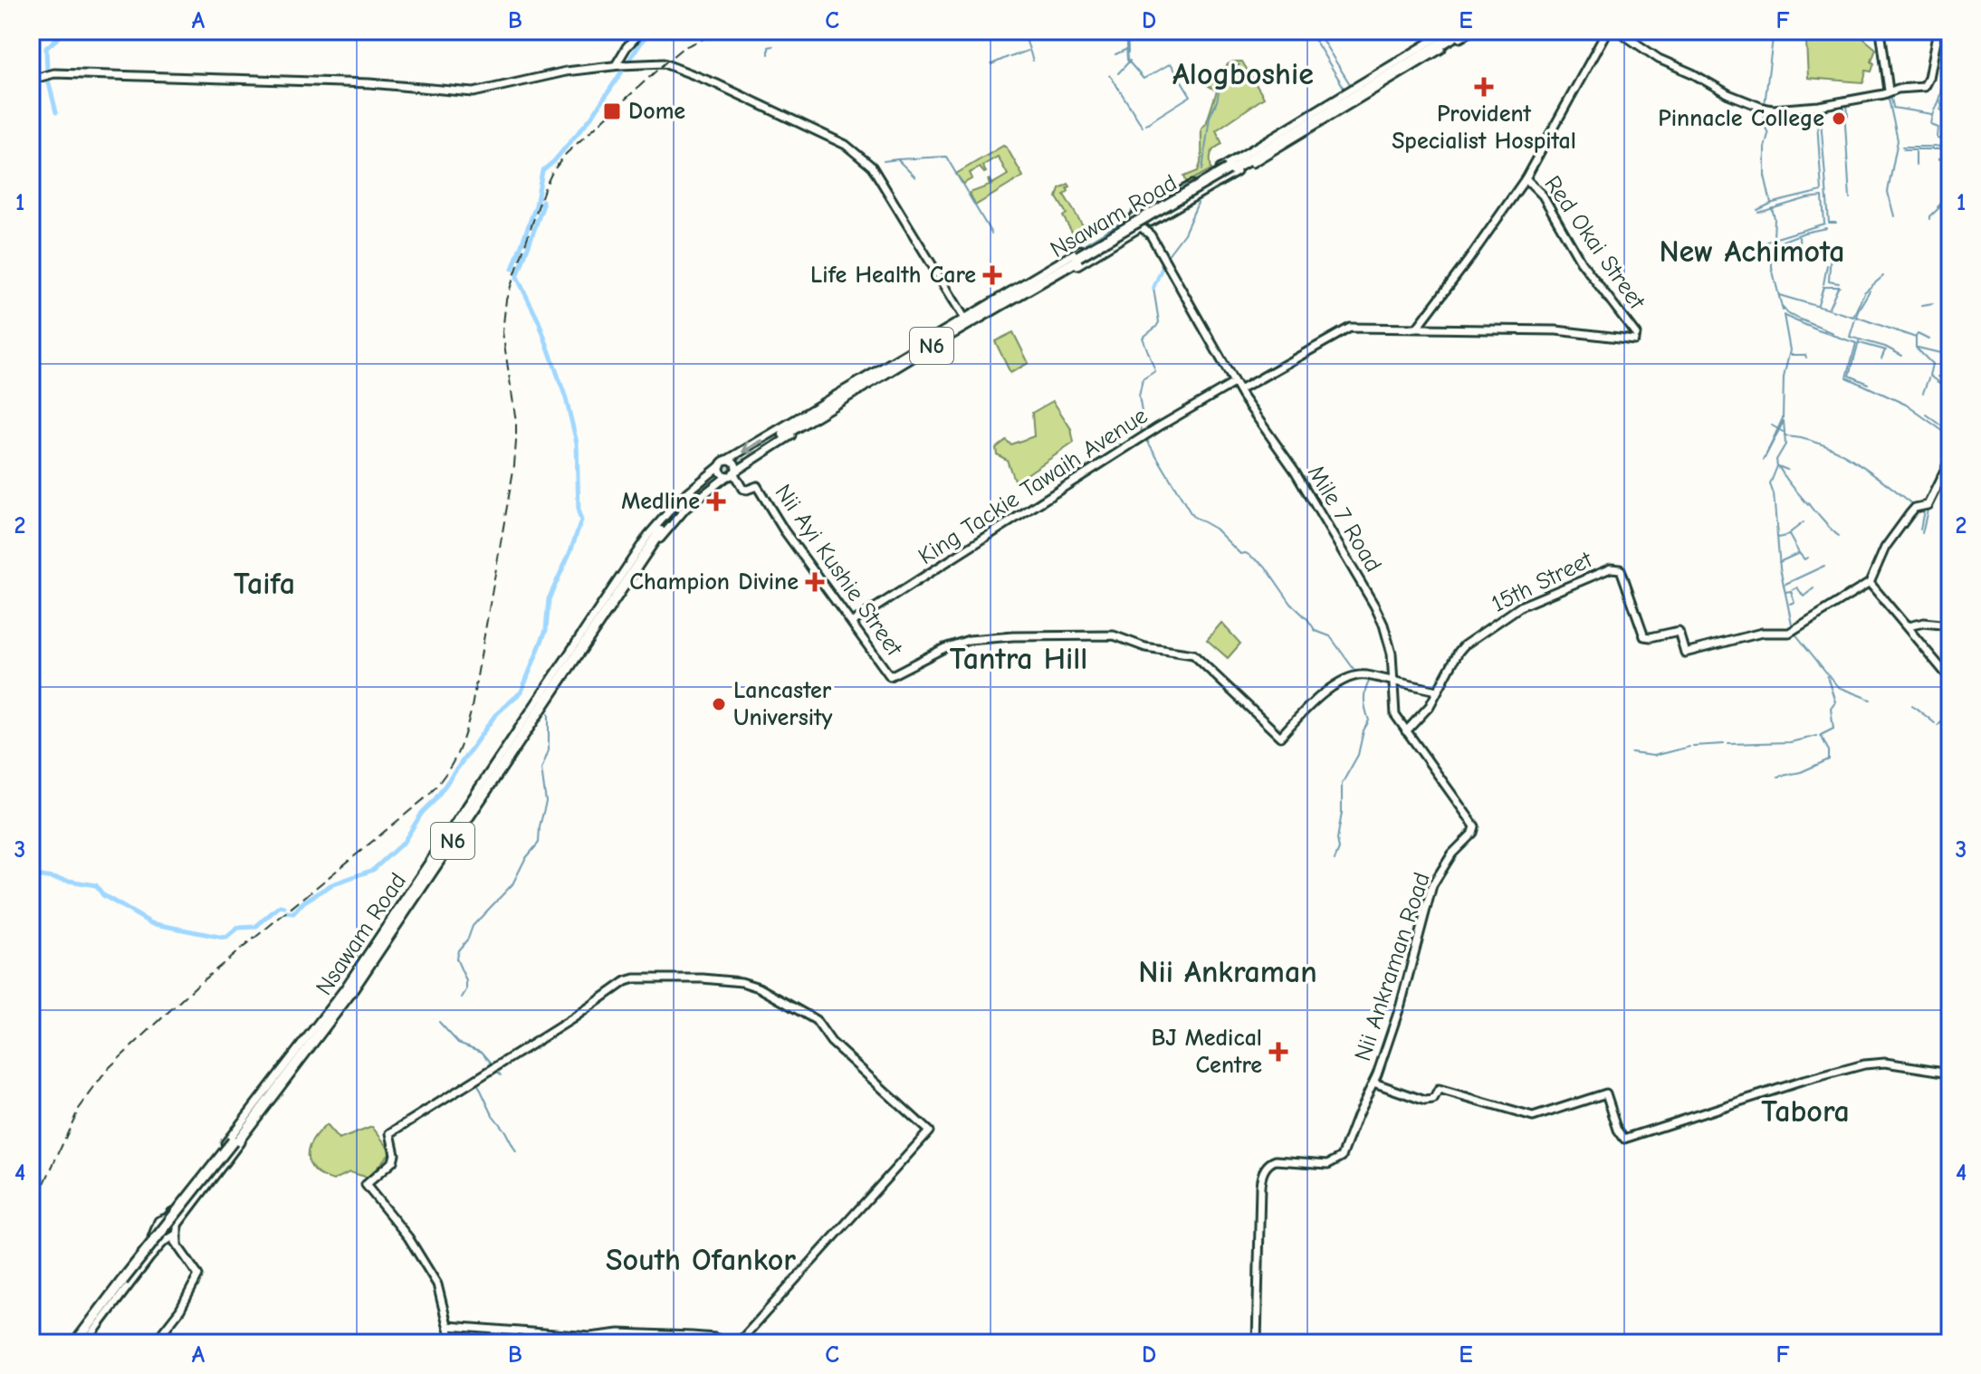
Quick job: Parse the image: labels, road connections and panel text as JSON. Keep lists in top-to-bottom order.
{
  "streets": {
    "highway": ["Nsawam Road", "N6"],
    "street": [
      "Red Okai Street",
      "King Tackie Tawaih Avenue",
      "Mile 7 Road",
      "Nii Ayi Kushie Street",
      "15th Street",
      "Nii Ankraman Road"
    ]
  },
  "crossings": [
    ["King Tackie Tawaih Avenue", "Mile 7 Road"],
    ["King Tackie Tawaih Avenue", "Nii Ayi Kushie Street"],
    ["Mile 7 Road", "Nii Ayi Kushie Street"],
    ["Mile 7 Road", "15th Street"],
    ["Mile 7 Road", "Nii Ankraman Road"]
  ],
  "districts": [
    "Alogboshie",
    "New Achimota",
    "Taifa",
    "Tantra Hill",
    "Nii Ankraman",
    "Tabora",
    "South Ofankor"
  ],
  "places": {
    "health": [
      "Provident Specialist Hospital",
      "Life Health Care",
      "Medline",
      "Champion Divine",
      "BJ Medical Centre"
    ],
    "transit": ["Dome"],
    "other": ["Pinnacle College", "Lancaster University"]
  },
  "grid": {
    "columns": [
      "A",
      "B",
      "C",
      "D",
      "E",
      "F"
    ],
    "rows": [
      "1",
      "2",
      "3",
      "4"
    ]
  }
}
